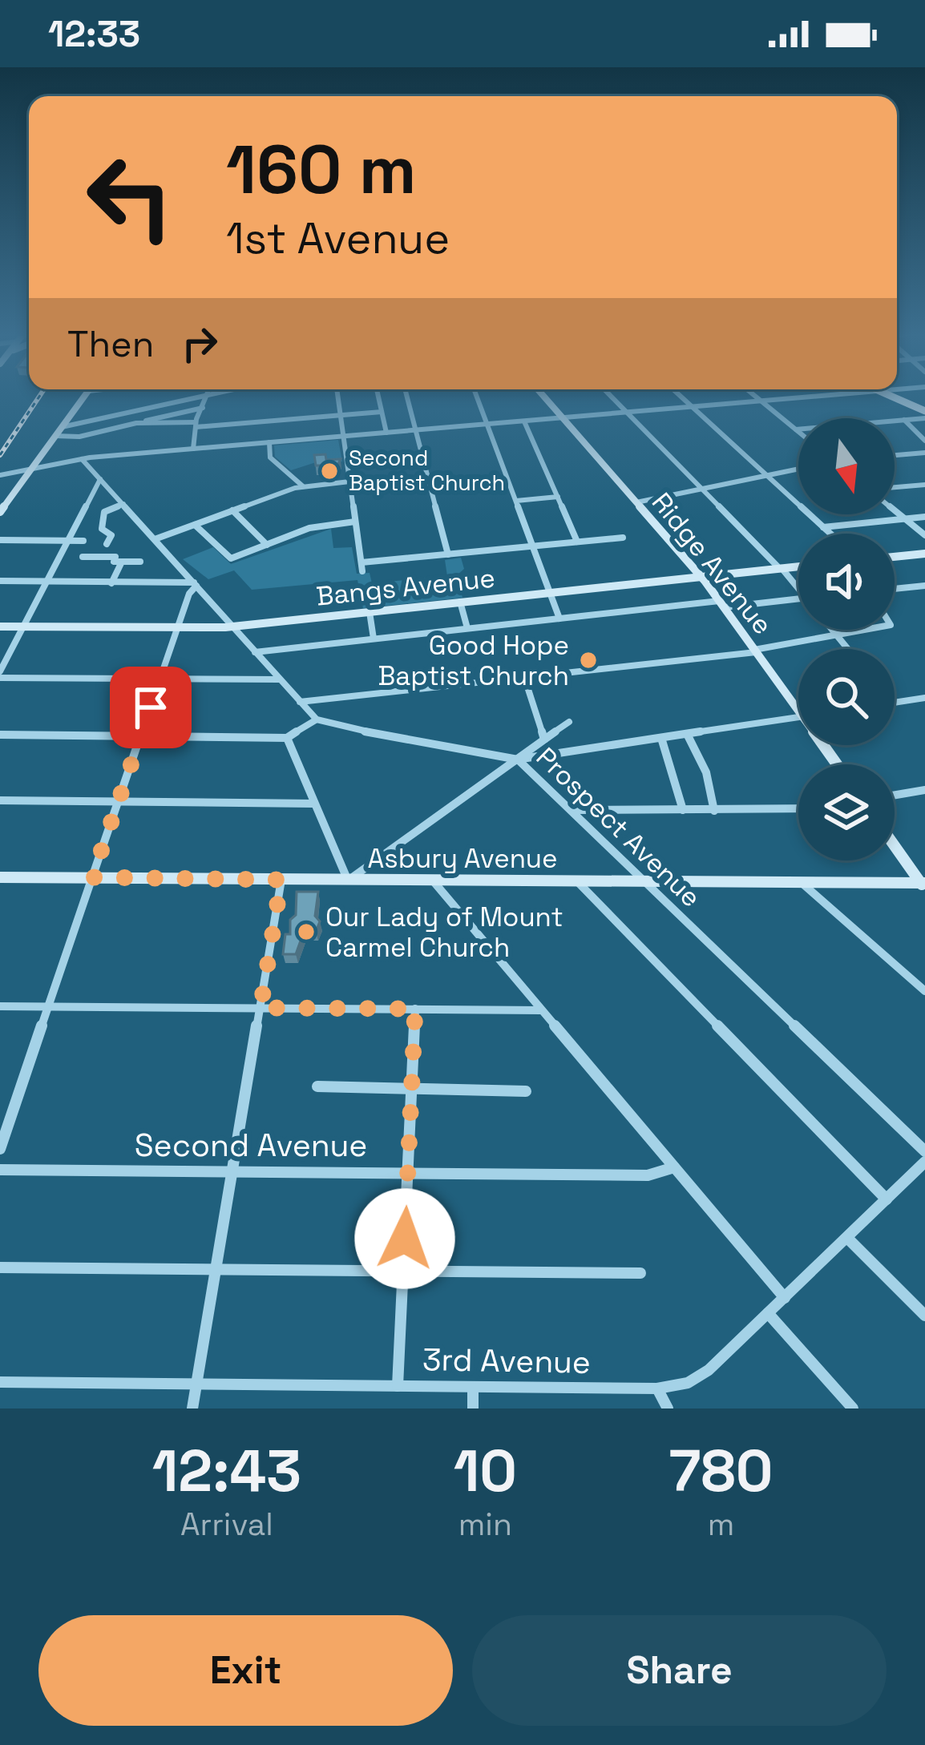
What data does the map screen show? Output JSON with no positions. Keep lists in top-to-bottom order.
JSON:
{
  "streets": {
    "street": [
      "Ridge Avenue",
      "Bangs Avenue",
      "Prospect Avenue",
      "Asbury Avenue",
      "Second Avenue",
      "3rd Avenue"
    ]
  },
  "crossings": [
    ["Ridge Avenue", "Bangs Avenue"],
    ["Prospect Avenue", "Asbury Avenue"]
  ],
  "places": ["Second Baptist Church", "Good Hope Baptist Church", "Our Lady of Mount Carmel Church"],
  "north": "bottom",
  "page": {
    "status": "12:33",
    "turn": ["160 m", "1st Avenue"],
    "then": "Then",
    "eta": [
      "12:43",
      "Arrival",
      "10",
      "min",
      "780",
      "m"
    ],
    "buttons": ["Exit", "Share"]
  }
}
